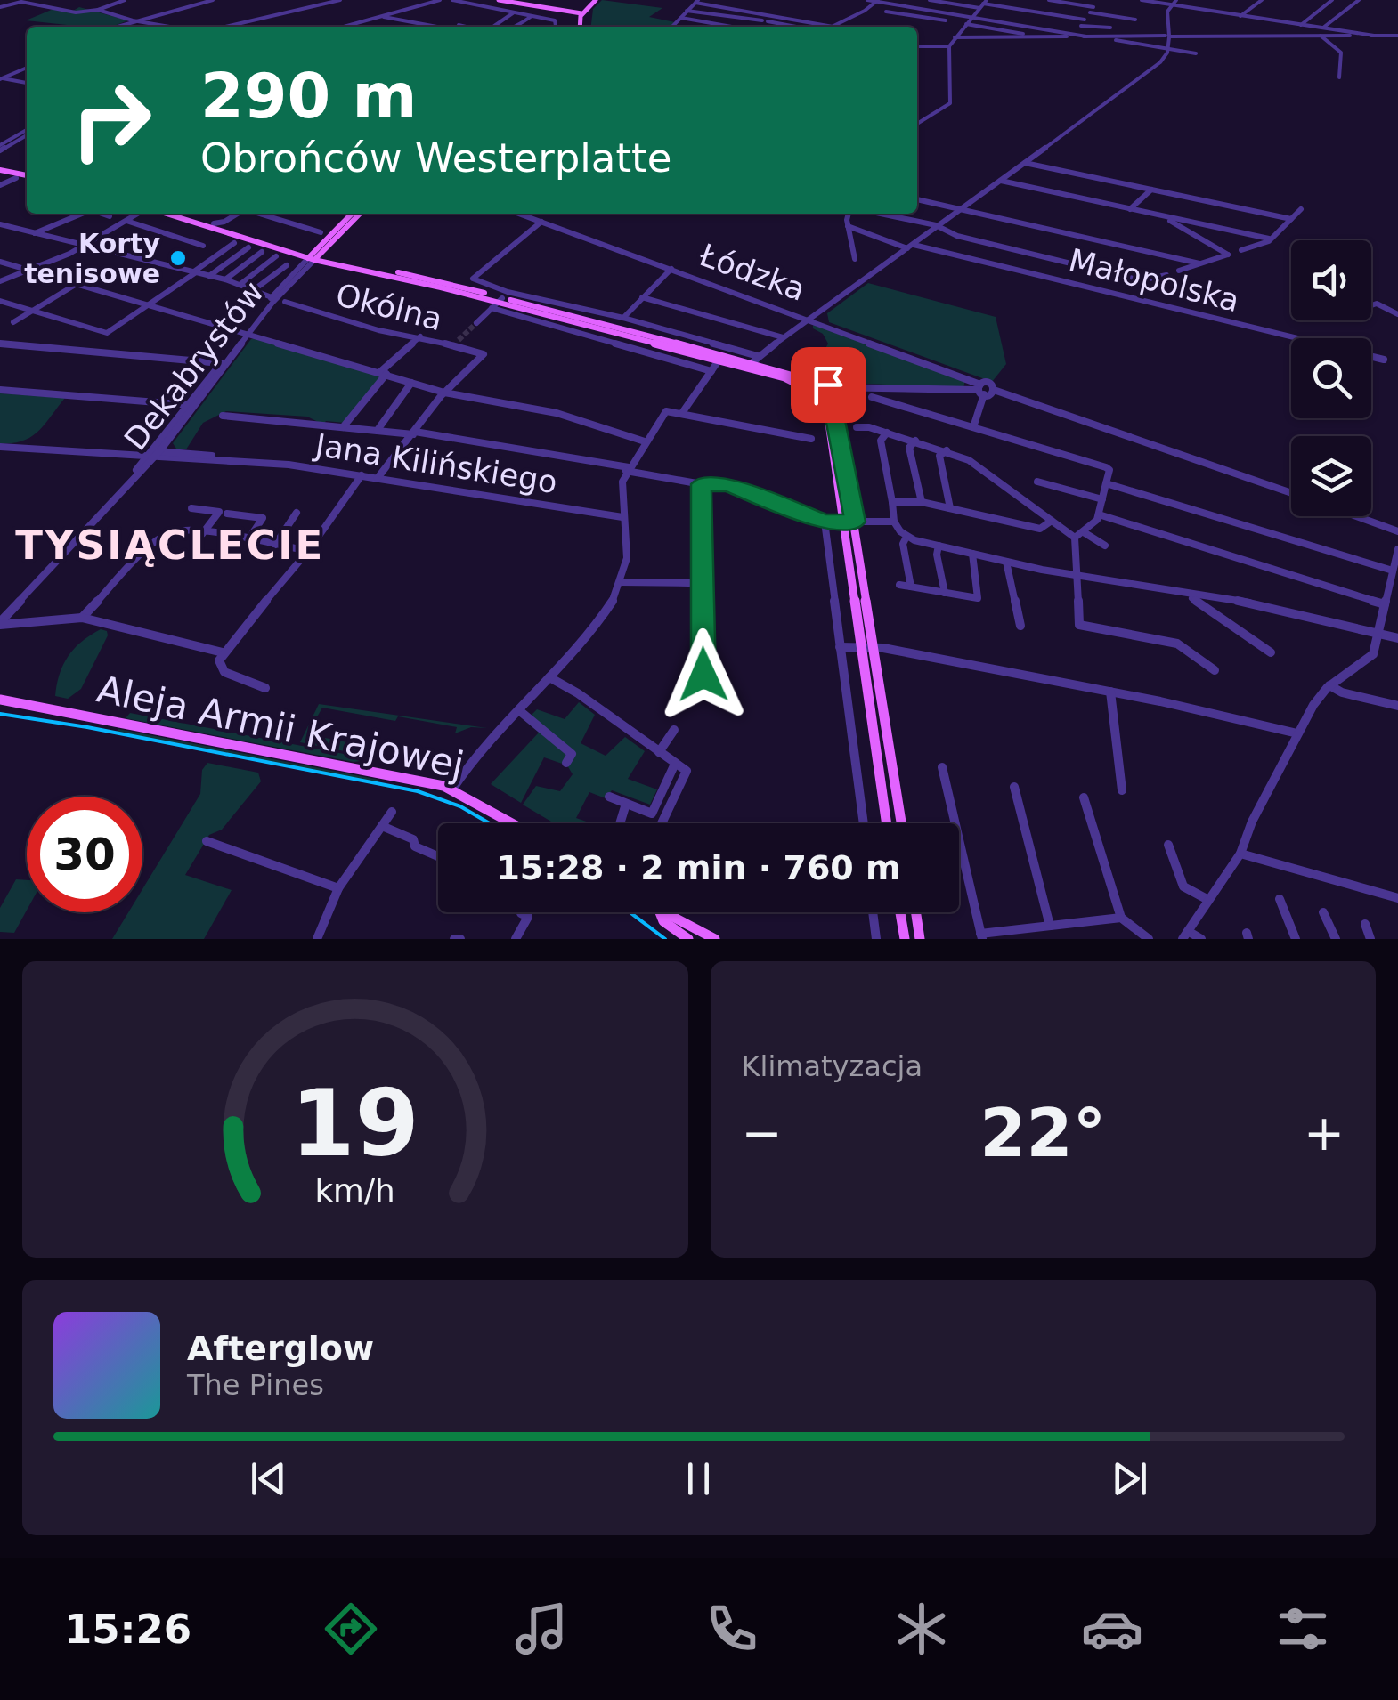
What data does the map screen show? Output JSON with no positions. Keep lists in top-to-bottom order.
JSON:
{
  "streets": {
    "main road": ["Aleja Armii Krajowej"],
    "street": [
      "Łódzka",
      "Małopolska",
      "Okólna",
      "Dekabrystów",
      "Jana Kilińskiego"
    ]
  },
  "crossings": [
    ["Okólna", "Dekabrystów"],
    ["Dekabrystów", "Jana Kilińskiego"]
  ],
  "districts": ["TYSIĄCLECIE"],
  "places": ["Korty tenisowe"],
  "page": {
    "turn": ["290 m", "Obrońców Westerplatte"],
    "limit": "30",
    "trip": "15:28 · 2 min · 760 m",
    "tile": "Klimatyzacja",
    "heat": ["−", "22°", "+"],
    "song": ["Afterglow", "The Pines"],
    "tabs": "15:26",
    "gauge": ["19", "km/h"]
  }
}
